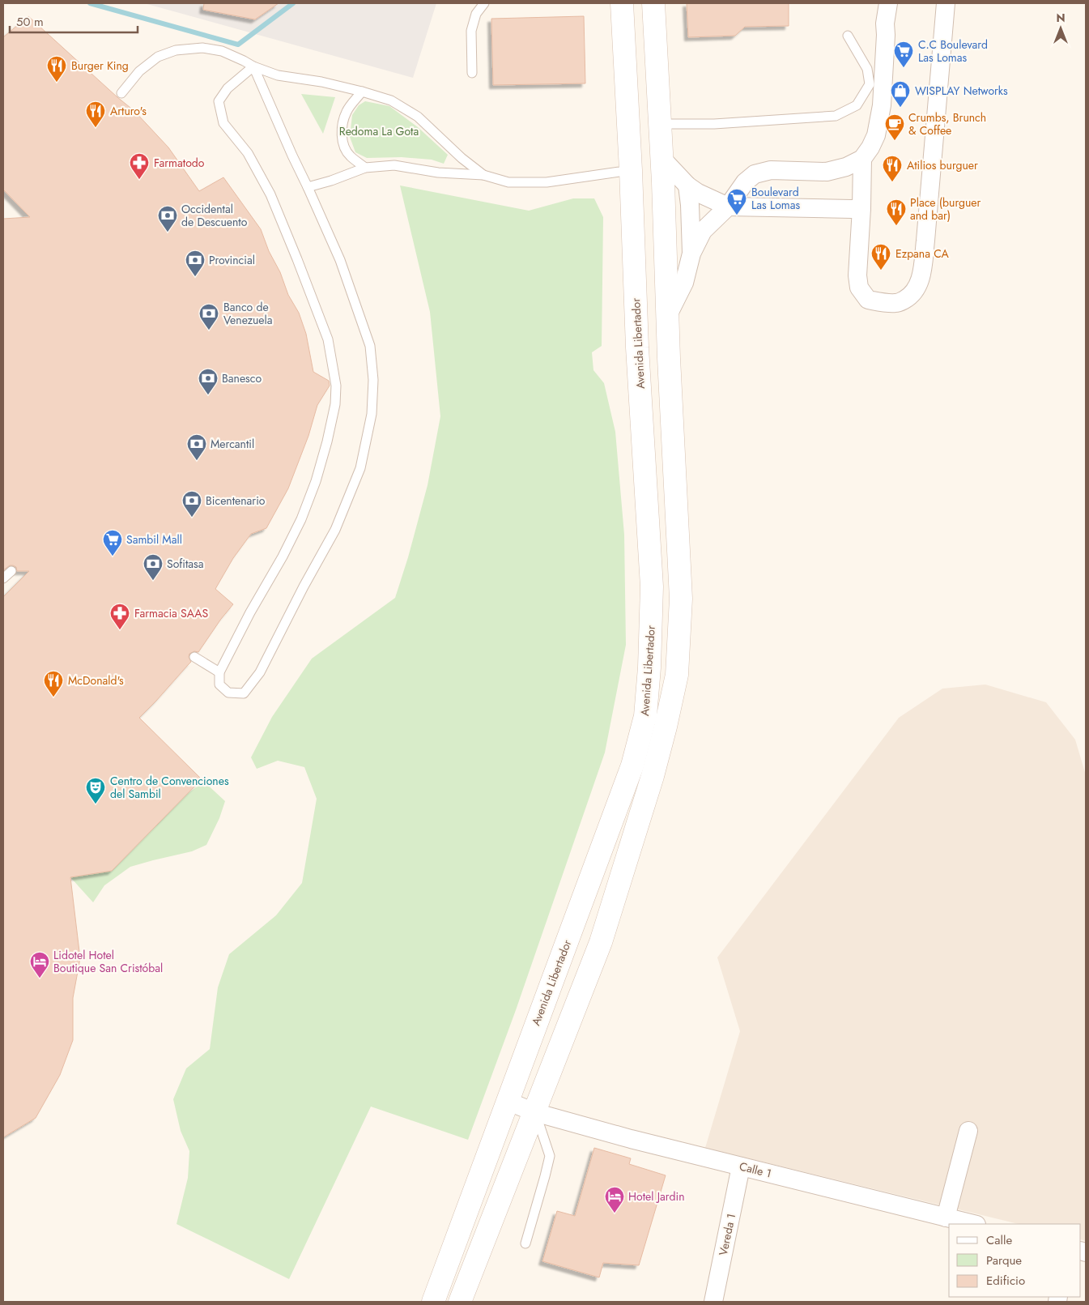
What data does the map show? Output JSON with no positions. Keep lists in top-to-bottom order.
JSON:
{
  "streets": {
    "main road": ["Avenida Libertador"],
    "street": ["Calle 1", "Vereda 1"]
  },
  "crossings": [
    ["Avenida Libertador", "Calle 1"],
    ["Calle 1", "Vereda 1"]
  ],
  "parks": ["Redoma La Gota"],
  "places": {
    "supermarket": ["C.C Boulevard Las Lomas", "Boulevard Las Lomas", "Sambil Mall"],
    "restaurant": [
      "Burger King",
      "Arturo's",
      "Atilios burguer",
      "Place (burguer and bar)",
      "Ezpana CA",
      "McDonald's"
    ],
    "shop": ["WISPLAY Networks"],
    "cafe": ["Crumbs, Brunch & Coffee"],
    "pharmacy": ["Farmatodo", "Farmacia SAAS"],
    "bank": [
      "Occidental de Descuento",
      "Provincial",
      "Banco de Venezuela",
      "Banesco",
      "Mercantil",
      "Bicentenario",
      "Sofitasa"
    ],
    "theatre": ["Centro de Convenciones del Sambil"],
    "hotel": ["Lidotel Hotel Boutique San Cristóbal", "Hotel Jardin"]
  },
  "legend": ["Calle", "Parque", "Edificio"],
  "scale_bar": "50 m",
  "north": "top"
}
